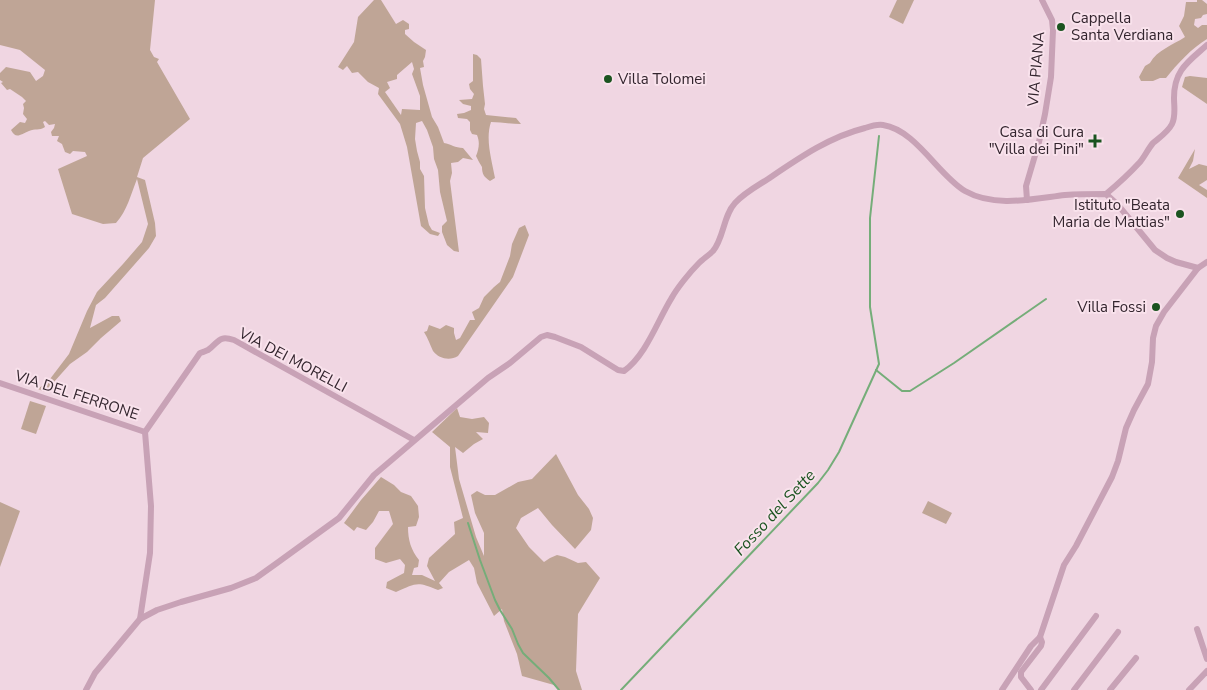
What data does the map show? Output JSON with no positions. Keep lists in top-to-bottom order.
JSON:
{
  "streets": {
    "street": ["VIA PIANA", "VIA DEI MORELLI", "VIA DEL FERRONE"]
  },
  "crossings": [
    ["VIA DEI MORELLI", "VIA DEL FERRONE"]
  ],
  "water": ["Fosso del Sette"],
  "places": {
    "other": [
      "Cappella Santa Verdiana",
      "Villa Tolomei",
      "Istituto \"Beata Maria de Mattias\"",
      "Villa Fossi"
    ],
    "health": ["Casa di Cura \"Villa dei Pini\""]
  }
}
